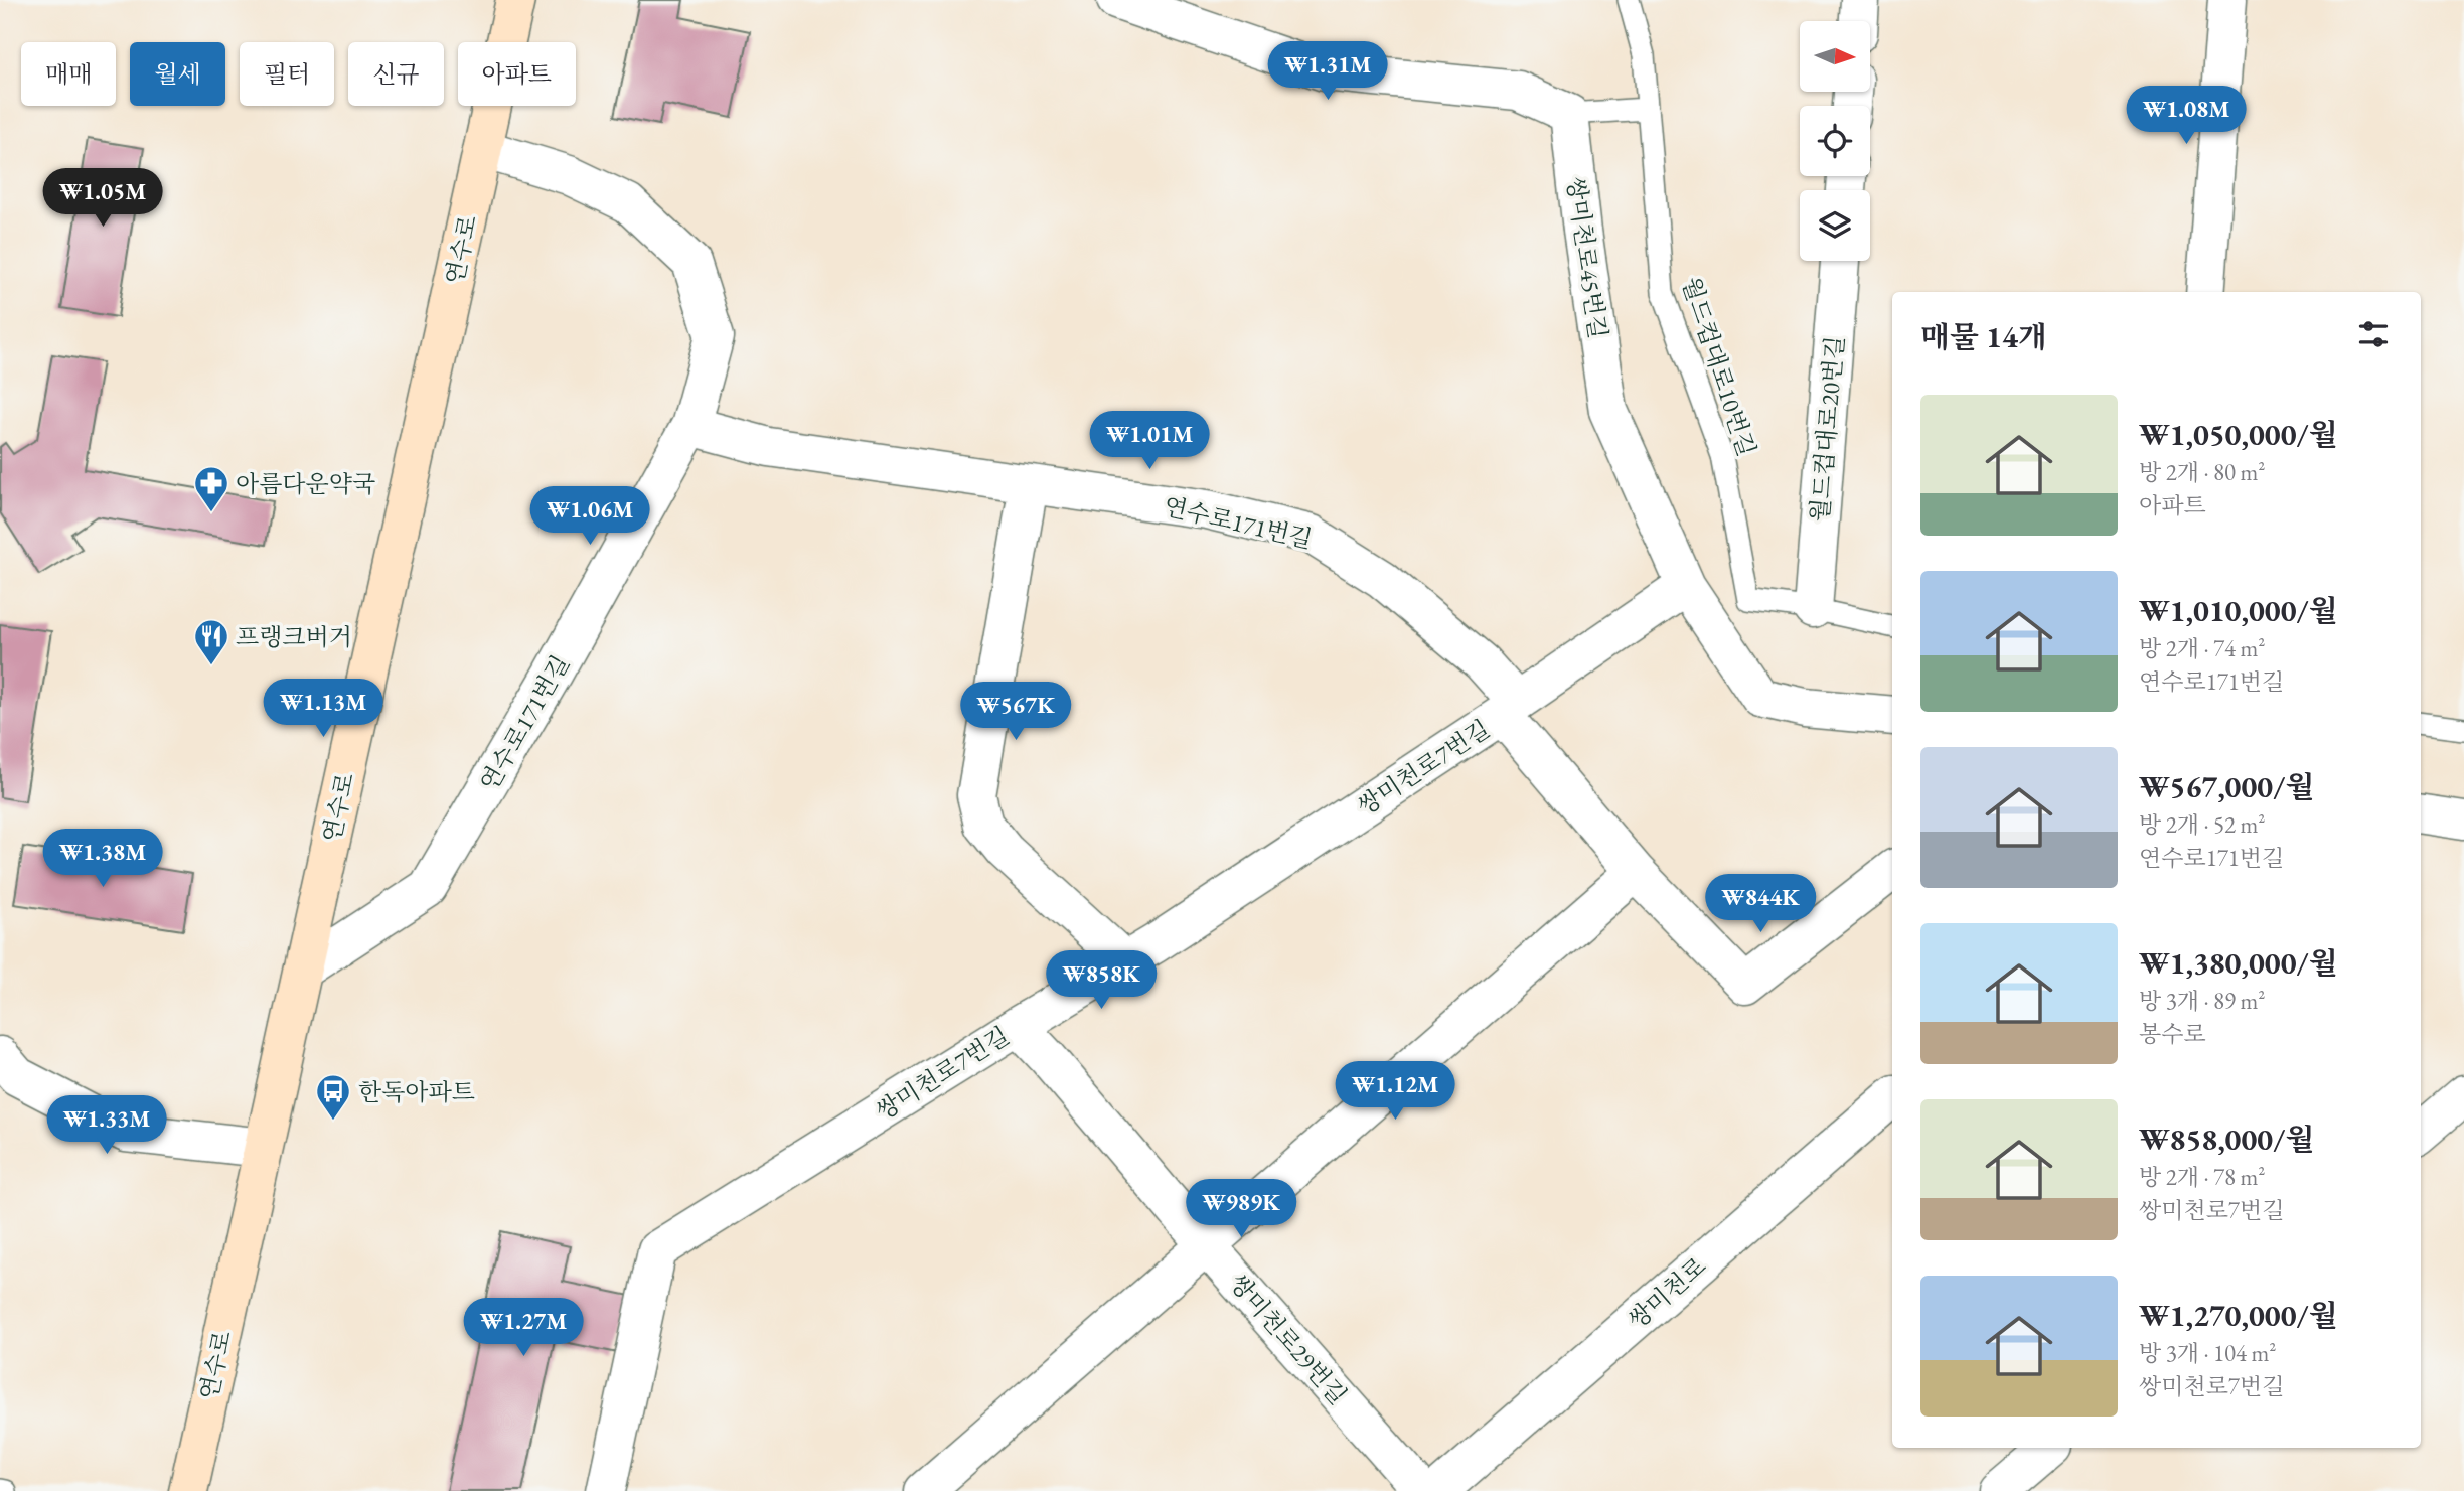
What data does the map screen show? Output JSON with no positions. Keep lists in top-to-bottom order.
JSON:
{
  "streets": {
    "main road": ["연수로"],
    "street": [
      "쌍미천로45번길",
      "월드컵대로20번길",
      "연수로171번길",
      "쌍미천로7번길",
      "쌍미천로",
      "쌍미천로29번길"
    ],
    "lane": ["월드컵대로10번길"]
  },
  "crossings": [
    ["연수로", "연수로171번길"],
    ["쌍미천로45번길", "쌍미천로7번길"],
    ["월드컵대로10번길", "월드컵대로20번길"],
    ["연수로171번길", "쌍미천로7번길"],
    ["쌍미천로7번길", "쌍미천로29번길"]
  ],
  "places": {
    "pharmacy": ["아름다운약국"],
    "restaurant": ["프랭크버거"],
    "bus stop": ["한독아파트"]
  },
  "north": "right",
  "page": {
    "price": [
      "₩1.31M",
      "₩1.08M",
      "₩1.05M",
      "₩1.01M",
      "₩1.06M",
      "₩1.13M",
      "₩567K",
      "₩1.38M",
      "₩844K",
      "₩858K",
      "₩1.12M",
      "₩1.33M",
      "₩989K",
      "₩1.27M"
    ],
    "chip": [
      "매매",
      "월세",
      "필터",
      "신규",
      "아파트"
    ],
    "heading": "매물 14개",
    "list": [
      {
        "name": "₩1,050,000/월",
        "note": "방 2개 · 80 m² · 아파트"
      },
      {
        "name": "₩1,010,000/월",
        "note": "방 2개 · 74 m² · 연수로171번길"
      },
      {
        "name": "₩567,000/월",
        "note": "방 2개 · 52 m² · 연수로171번길"
      },
      {
        "name": "₩1,380,000/월",
        "note": "방 3개 · 89 m² · 봉수로"
      },
      {
        "name": "₩858,000/월",
        "note": "방 2개 · 78 m² · 쌍미천로7번길"
      },
      {
        "name": "₩1,270,000/월",
        "note": "방 3개 · 104 m² · 쌍미천로7번길"
      }
    ]
  }
}
